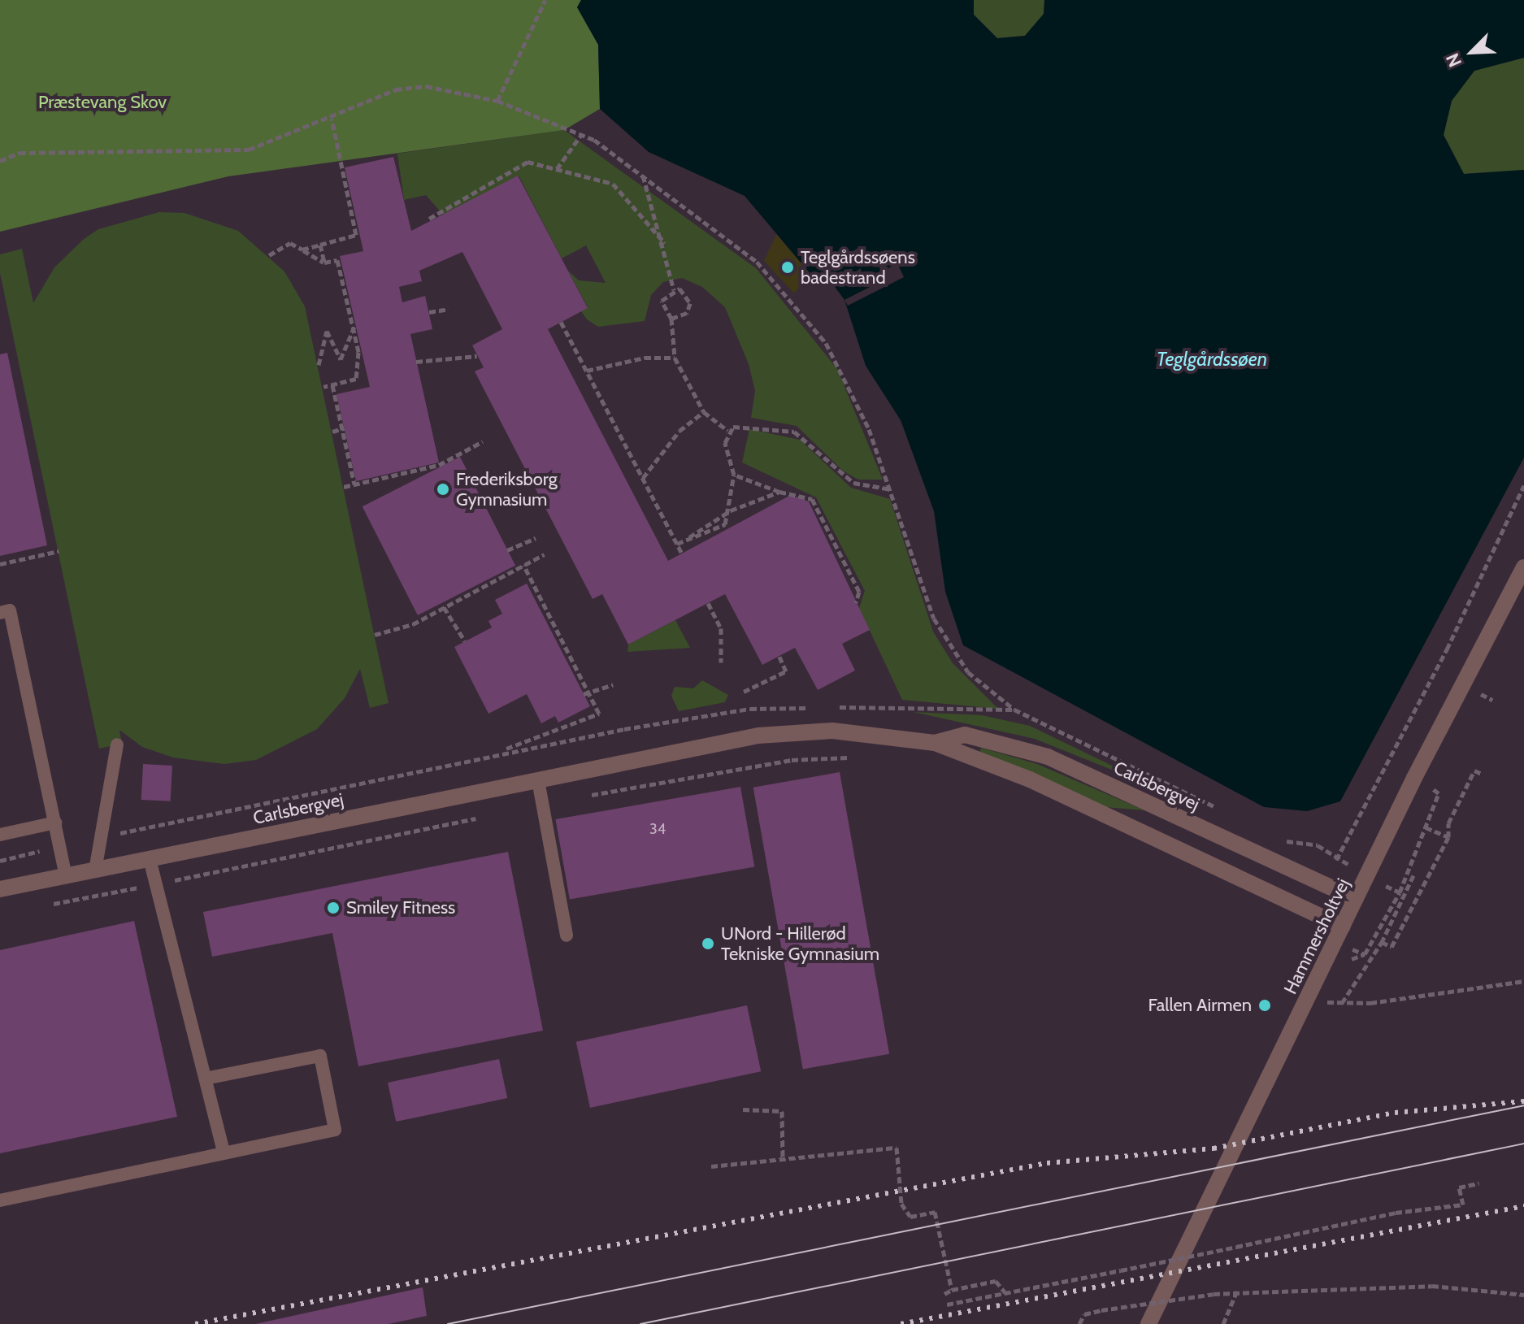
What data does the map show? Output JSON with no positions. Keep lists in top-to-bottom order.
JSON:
{
  "streets": {
    "street": ["Carlsbergvej", "Hammersholtvej"]
  },
  "crossings": [
    ["Carlsbergvej", "Hammersholtvej"]
  ],
  "water": ["Teglgårdssøen"],
  "parks": ["Præstevang Skov"],
  "places": [
    "Teglgårdssøens badestrand",
    "Frederiksborg Gymnasium",
    "Smiley Fitness",
    "UNord - Hillerød Tekniske Gymnasium",
    "Fallen Airmen"
  ],
  "house_numbers": ["34"],
  "north": "bottom left"
}
